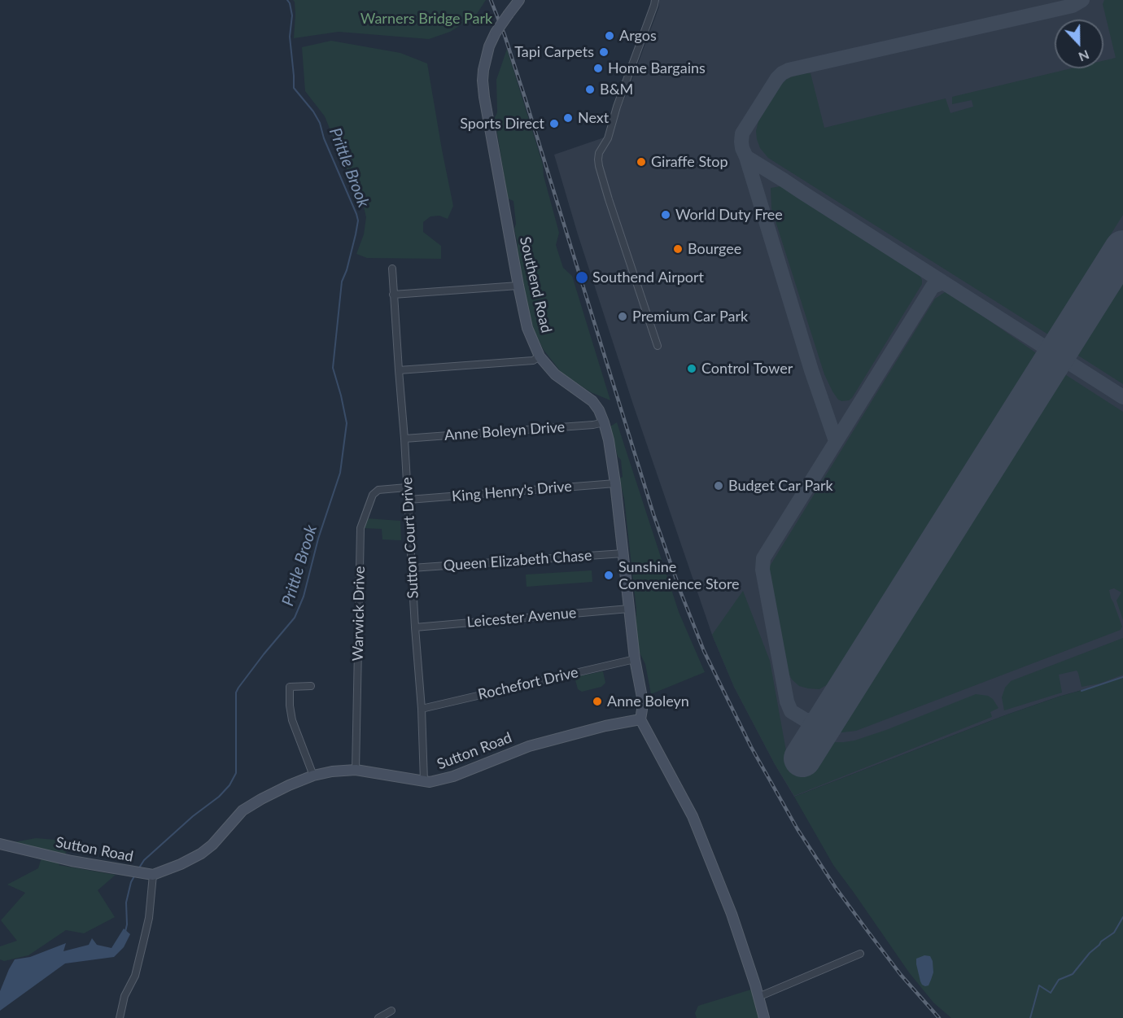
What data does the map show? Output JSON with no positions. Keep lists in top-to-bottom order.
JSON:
{
  "streets": {
    "street": [
      "Southend Road",
      "Anne Boleyn Drive",
      "King Henry's Drive",
      "Sutton Court Drive",
      "Queen Elizabeth Chase",
      "Warwick Drive",
      "Leicester Avenue",
      "Rochefort Drive",
      "Sutton Road"
    ]
  },
  "crossings": [
    ["Southend Road", "Anne Boleyn Drive"],
    ["Southend Road", "King Henry's Drive"],
    ["Southend Road", "Queen Elizabeth Chase"],
    ["Southend Road", "Leicester Avenue"],
    ["Southend Road", "Rochefort Drive"],
    ["Southend Road", "Sutton Road"],
    ["Anne Boleyn Drive", "Sutton Court Drive"],
    ["King Henry's Drive", "Sutton Court Drive"],
    ["Sutton Court Drive", "Queen Elizabeth Chase"],
    ["Sutton Court Drive", "Warwick Drive"],
    ["Sutton Court Drive", "Leicester Avenue"],
    ["Sutton Court Drive", "Rochefort Drive"],
    ["Sutton Court Drive", "Sutton Road"],
    ["Warwick Drive", "Sutton Road"]
  ],
  "water": ["Prittle Brook"],
  "parks": ["Warners Bridge Park"],
  "places": [
    "Argos",
    "Tapi Carpets",
    "Home Bargains",
    "B&M",
    "Next",
    "Sports Direct",
    "Giraffe Stop",
    "World Duty Free",
    "Bourgee",
    "Southend Airport",
    "Premium Car Park",
    "Control Tower",
    "Budget Car Park",
    "Sunshine Convenience Store",
    "Anne Boleyn"
  ],
  "north": "bottom"
}
